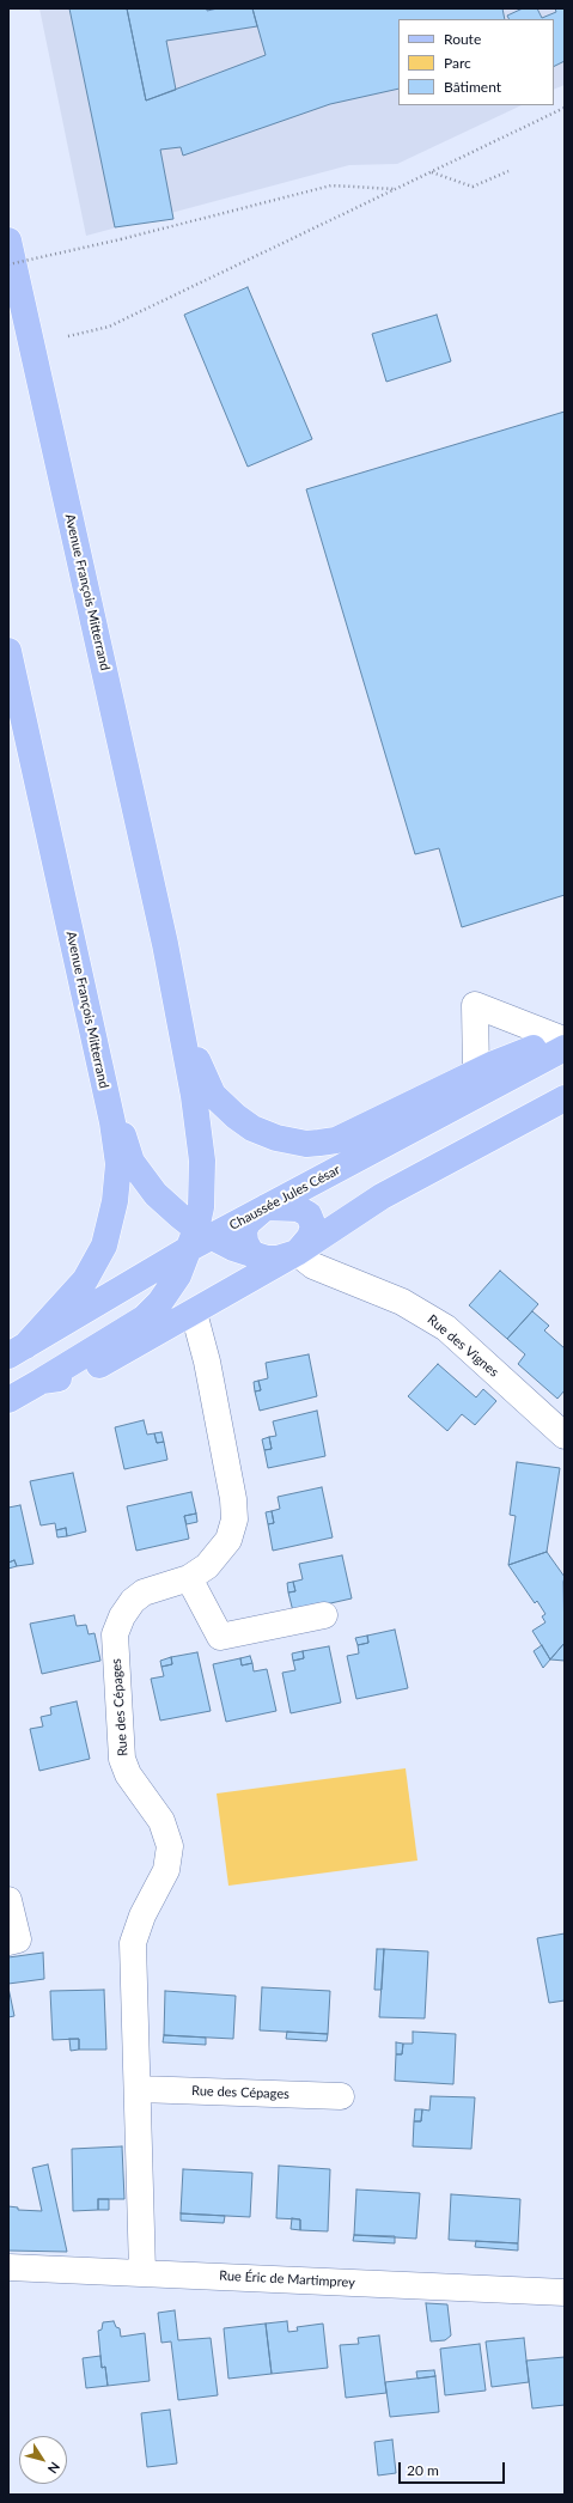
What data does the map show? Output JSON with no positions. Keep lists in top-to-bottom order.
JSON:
{
  "streets": {
    "main road": ["Avenue François Mitterrand", "Chaussée Jules César"],
    "street": ["Rue des Vignes", "Rue des Cépages", "Rue Éric de Martimprey"]
  },
  "crossings": [
    ["Avenue François Mitterrand", "Chaussée Jules César"],
    ["Chaussée Jules César", "Rue des Vignes"],
    ["Rue des Cépages", "Rue Éric de Martimprey"]
  ],
  "legend": ["Route", "Parc", "Bâtiment"],
  "scale_bar": "20 m",
  "north": "bottom right"
}
